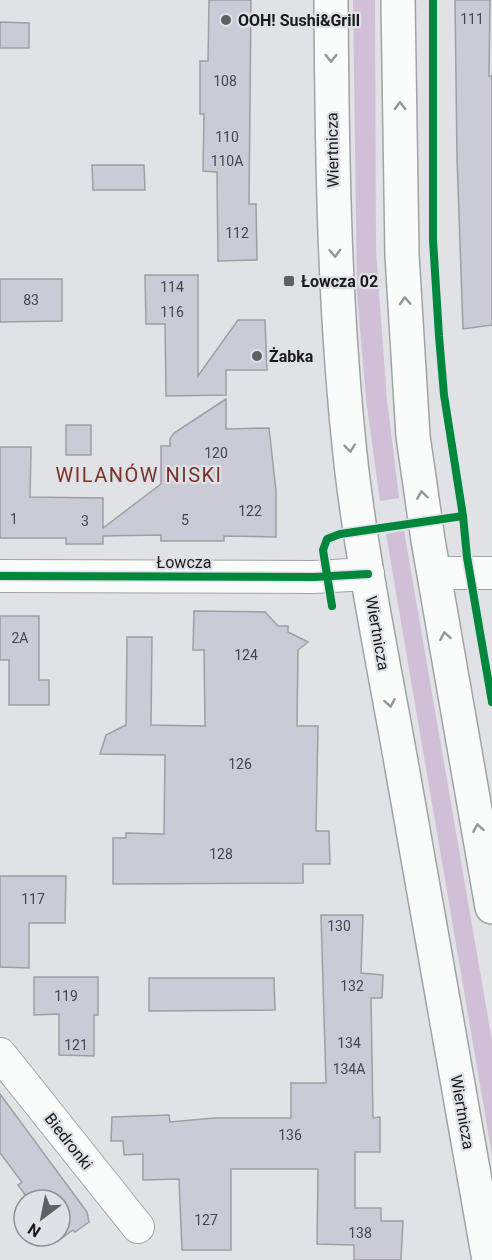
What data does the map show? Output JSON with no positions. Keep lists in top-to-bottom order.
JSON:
{
  "streets": {
    "main road": ["Wiertnicza"],
    "street": ["Łowcza", "Biedronki"]
  },
  "crossings": [
    ["Wiertnicza", "Łowcza"]
  ],
  "districts": ["WILANÓW NISKI"],
  "places": {
    "other": ["OOH! Sushi&Grill", "Żabka"],
    "transit": ["Łowcza 02"]
  },
  "house_numbers": [
    "111",
    "108",
    "110",
    "110A",
    "112",
    "114",
    "83",
    "116",
    "120",
    "122",
    "1",
    "5",
    "3",
    "2A",
    "124",
    "126",
    "128",
    "117",
    "130",
    "132",
    "119",
    "134",
    "121",
    "134A",
    "136",
    "127",
    "138"
  ],
  "north": "bottom left"
}
